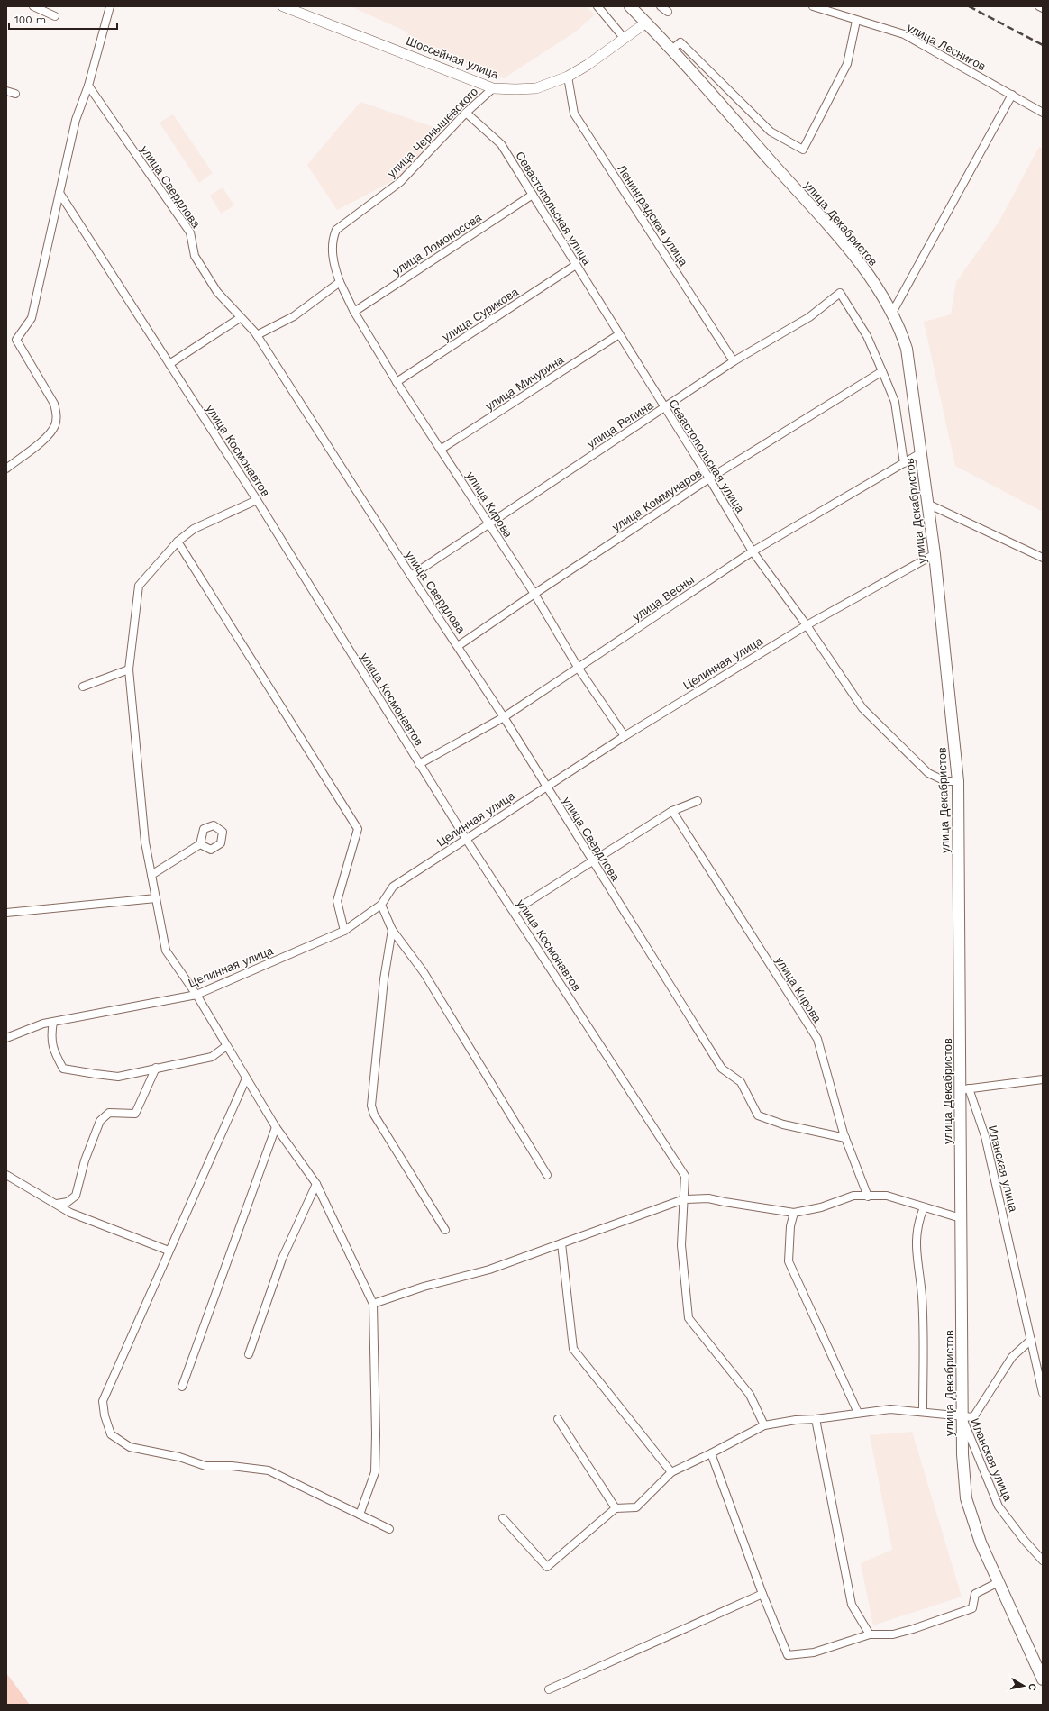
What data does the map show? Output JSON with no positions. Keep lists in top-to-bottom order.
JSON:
{
  "streets": {
    "main road": ["улица Декабристов"],
    "street": [
      "улица Лесников",
      "Шоссейная улица",
      "улица Чернышевского",
      "улица Свердлова",
      "Севастопольская улица",
      "Ленинградская улица",
      "улица Ломоносова",
      "улица Сурикова",
      "улица Мичурина",
      "улица Репина",
      "улица Космонавтов",
      "улица Коммунаров",
      "улица Кирова",
      "улица Весны",
      "Целинная улица",
      "Иланская улица"
    ]
  },
  "crossings": [
    ["Шоссейная улица", "улица Чернышевского"],
    ["Шоссейная улица", "Ленинградская улица"],
    ["Шоссейная улица", "улица Декабристов"],
    ["улица Чернышевского", "Севастопольская улица"],
    ["улица Чернышевского", "улица Кирова"],
    ["улица Свердлова", "улица Репина"],
    ["улица Свердлова", "улица Коммунаров"],
    ["улица Свердлова", "улица Кирова"],
    ["улица Свердлова", "улица Весны"],
    ["улица Свердлова", "Целинная улица"],
    ["Севастопольская улица", "улица Декабристов"],
    ["Севастопольская улица", "улица Ломоносова"],
    ["Севастопольская улица", "улица Сурикова"],
    ["Севастопольская улица", "улица Мичурина"],
    ["Севастопольская улица", "улица Репина"],
    ["Севастопольская улица", "улица Коммунаров"],
    ["Севастопольская улица", "улица Весны"],
    ["Севастопольская улица", "Целинная улица"],
    ["Ленинградская улица", "улица Репина"],
    ["улица Декабристов", "улица Весны"],
    ["улица Декабристов", "Целинная улица"],
    ["улица Декабристов", "Иланская улица"],
    ["улица Ломоносова", "улица Кирова"],
    ["улица Сурикова", "улица Кирова"],
    ["улица Мичурина", "улица Кирова"],
    ["улица Репина", "улица Коммунаров"],
    ["улица Репина", "улица Кирова"],
    ["улица Космонавтов", "улица Весны"],
    ["улица Космонавтов", "Целинная улица"],
    ["улица Коммунаров", "улица Кирова"],
    ["улица Кирова", "улица Весны"],
    ["улица Кирова", "Целинная улица"]
  ],
  "scale_bar": "100 m",
  "north": "right"
}
